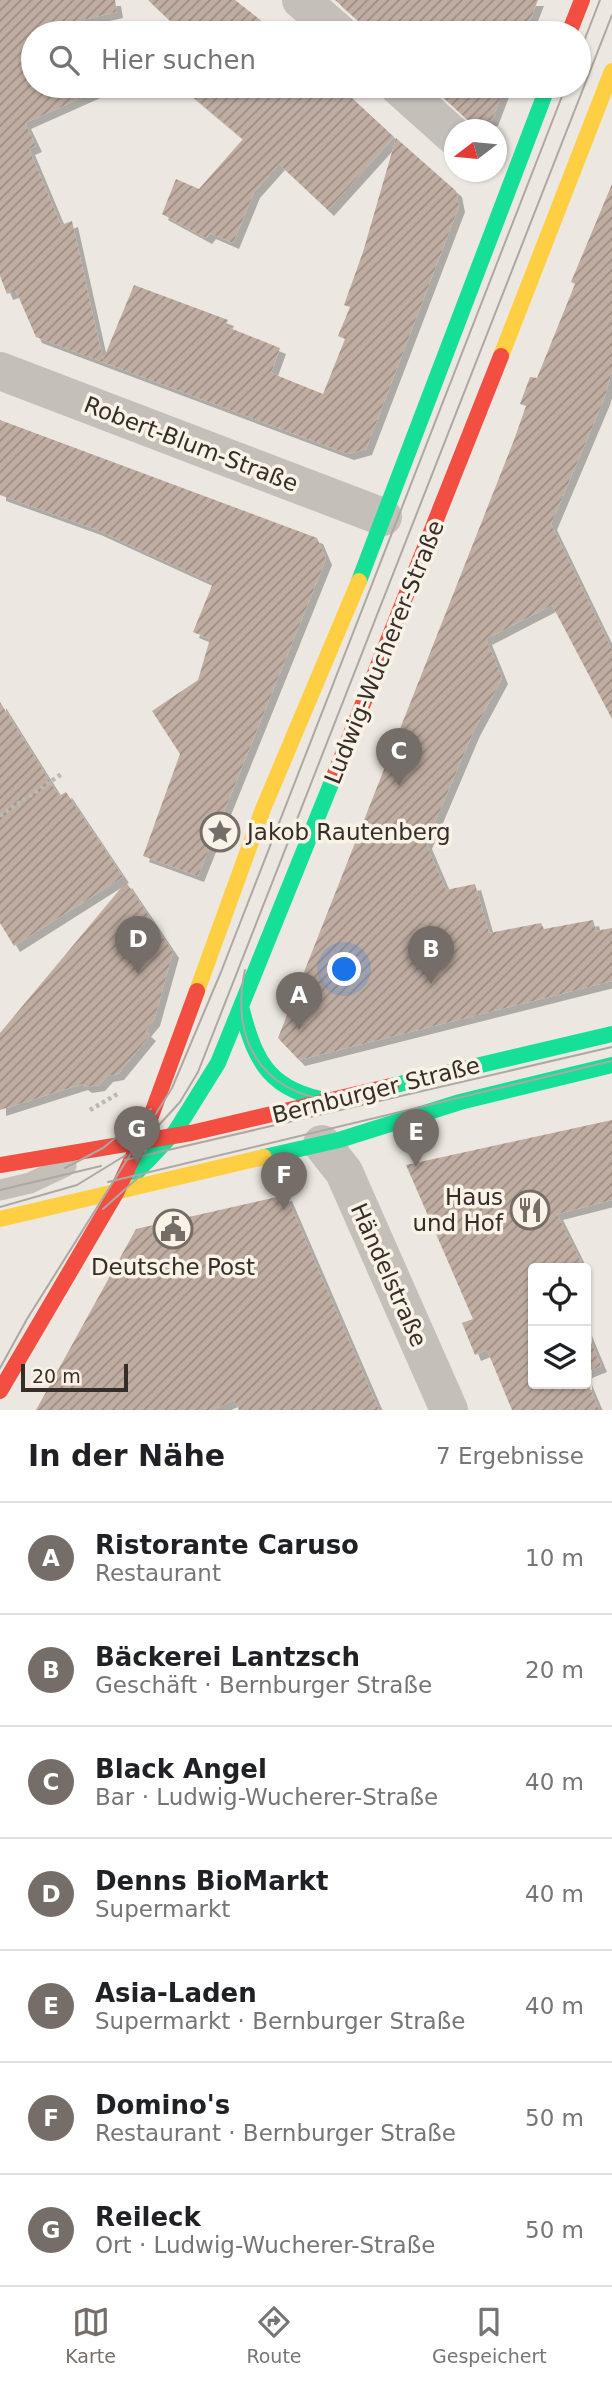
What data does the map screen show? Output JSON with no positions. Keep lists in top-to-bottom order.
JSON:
{
  "streets": {
    "street": [
      "Robert-Blum-Straße",
      "Ludwig-Wucherer-Straße",
      "Bernburger Straße",
      "Händelstraße"
    ]
  },
  "crossings": [
    ["Ludwig-Wucherer-Straße", "Bernburger Straße"],
    ["Bernburger Straße", "Händelstraße"]
  ],
  "places": {
    "place": ["Jakob Rautenberg"],
    "restaurant": ["Haus und Hof"],
    "public building": ["Deutsche Post"]
  },
  "scale_bar": "20 m",
  "north": "left",
  "page": {
    "search": "Hier suchen",
    "pins": [
      "C",
      "D",
      "B",
      "A",
      "G",
      "E",
      "F"
    ],
    "scale": "20 m",
    "heading": ["In der Nähe", "7 Ergebnisse"],
    "list": [
      {
        "mark": "A",
        "name": "Ristorante Caruso",
        "note": "Restaurant",
        "value": "10 m"
      },
      {
        "mark": "B",
        "name": "Bäckerei Lantzsch",
        "note": "Geschäft · Bernburger Straße",
        "value": "20 m"
      },
      {
        "mark": "C",
        "name": "Black Angel",
        "note": "Bar · Ludwig-Wucherer-Straße",
        "value": "40 m"
      },
      {
        "mark": "D",
        "name": "Denns BioMarkt",
        "note": "Supermarkt",
        "value": "40 m"
      },
      {
        "mark": "E",
        "name": "Asia-Laden",
        "note": "Supermarkt · Bernburger Straße",
        "value": "40 m"
      },
      {
        "mark": "F",
        "name": "Domino's",
        "note": "Restaurant · Bernburger Straße",
        "value": "50 m"
      },
      {
        "mark": "G",
        "name": "Reileck",
        "note": "Ort · Ludwig-Wucherer-Straße",
        "value": "50 m"
      }
    ],
    "nav": ["Karte", "Route", "Gespeichert"]
  }
}
